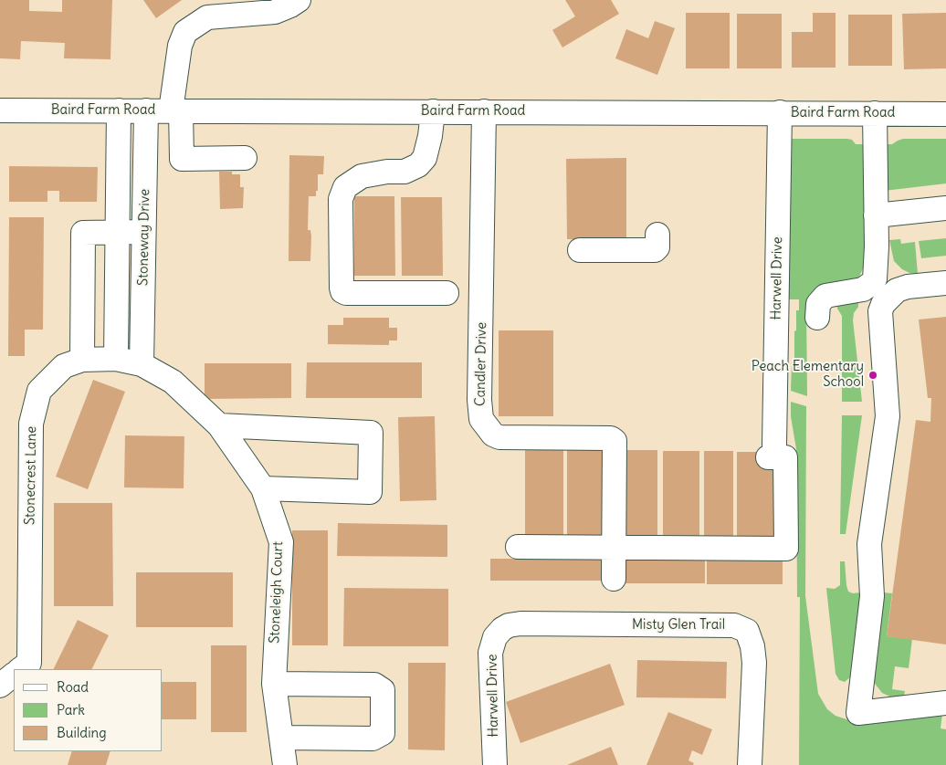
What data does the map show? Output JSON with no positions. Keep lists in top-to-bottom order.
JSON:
{
  "streets": {
    "street": [
      "Baird Farm Road",
      "Stoneway Drive",
      "Harwell Drive",
      "Candler Drive",
      "Stonecrest Lane",
      "Stoneleigh Court",
      "Misty Glen Trail"
    ]
  },
  "crossings": [
    ["Baird Farm Road", "Stoneway Drive"],
    ["Baird Farm Road", "Harwell Drive"],
    ["Baird Farm Road", "Candler Drive"],
    ["Stoneway Drive", "Stonecrest Lane"],
    ["Stoneway Drive", "Stoneleigh Court"],
    ["Harwell Drive", "Candler Drive"],
    ["Harwell Drive", "Misty Glen Trail"],
    ["Stonecrest Lane", "Stoneleigh Court"]
  ],
  "places": ["Peach Elementary School"],
  "legend": ["Road", "Park", "Building"]
}
